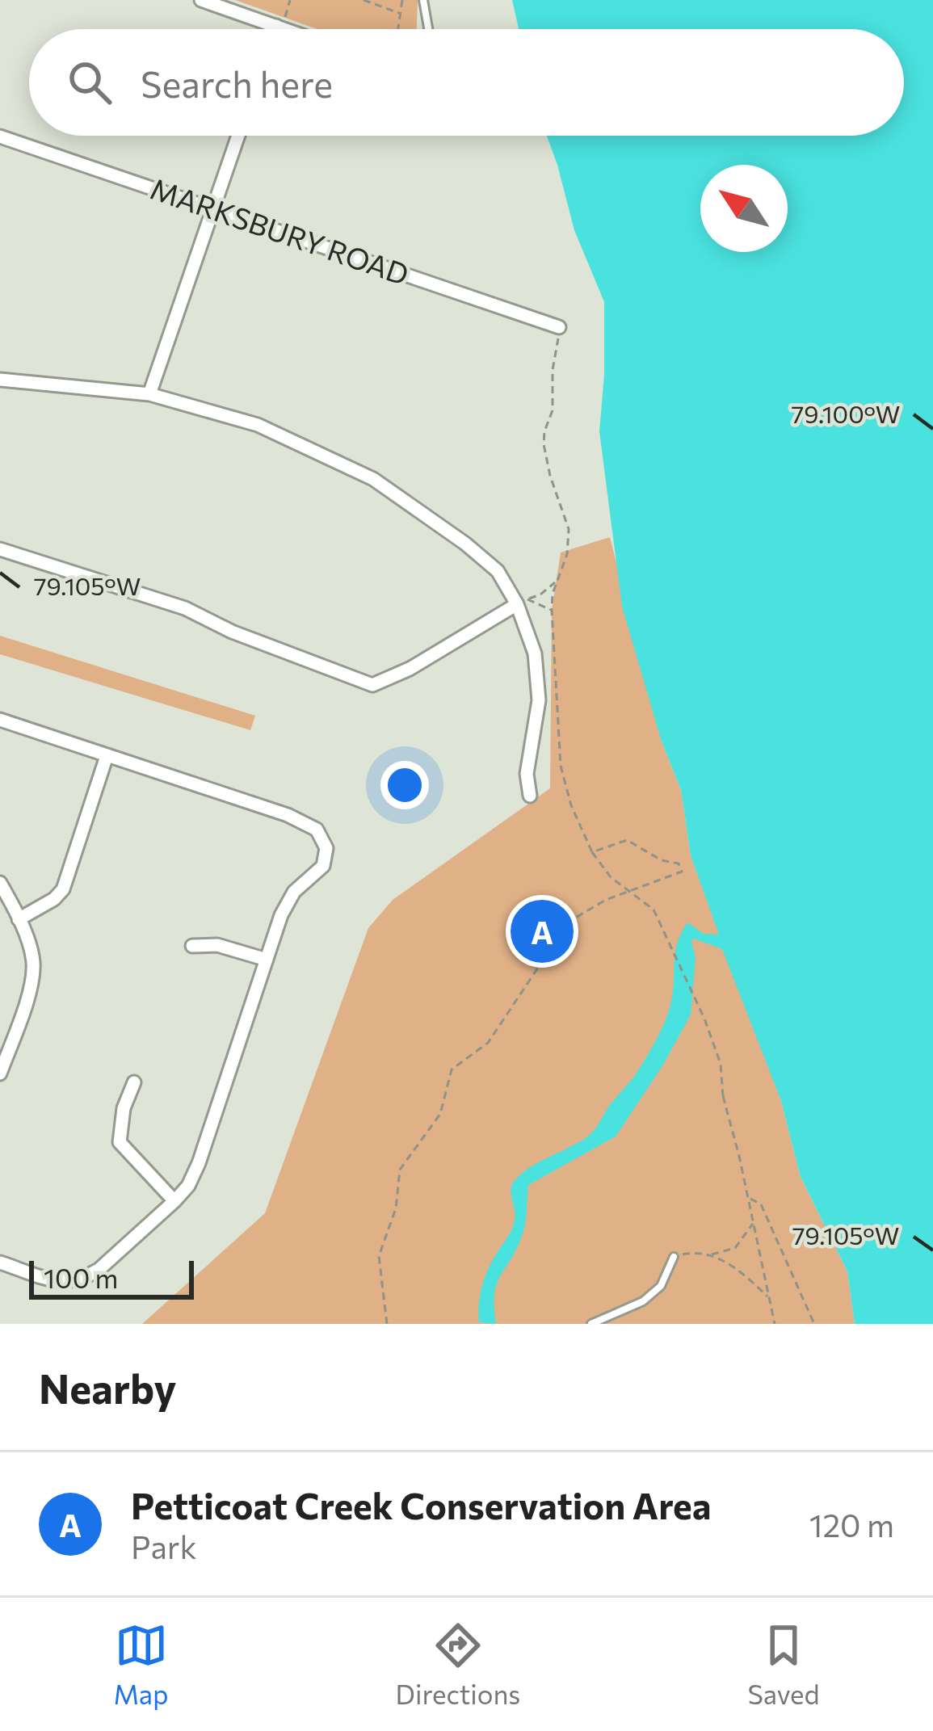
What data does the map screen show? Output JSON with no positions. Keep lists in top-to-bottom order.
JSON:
{
  "streets": {
    "street": ["MARKSBURY ROAD"]
  },
  "scale_bar": "100 m",
  "north": "top left",
  "page": {
    "search": "Search here",
    "pins": "A",
    "scale": "100 m",
    "heading": "Nearby",
    "list": [
      {
        "mark": "A",
        "name": "Petticoat Creek Conservation Area",
        "note": "Park",
        "value": "120 m"
      }
    ],
    "nav": ["Map", "Directions", "Saved"]
  },
  "coordinates": ["79.100°W", "79.105°W"]
}
